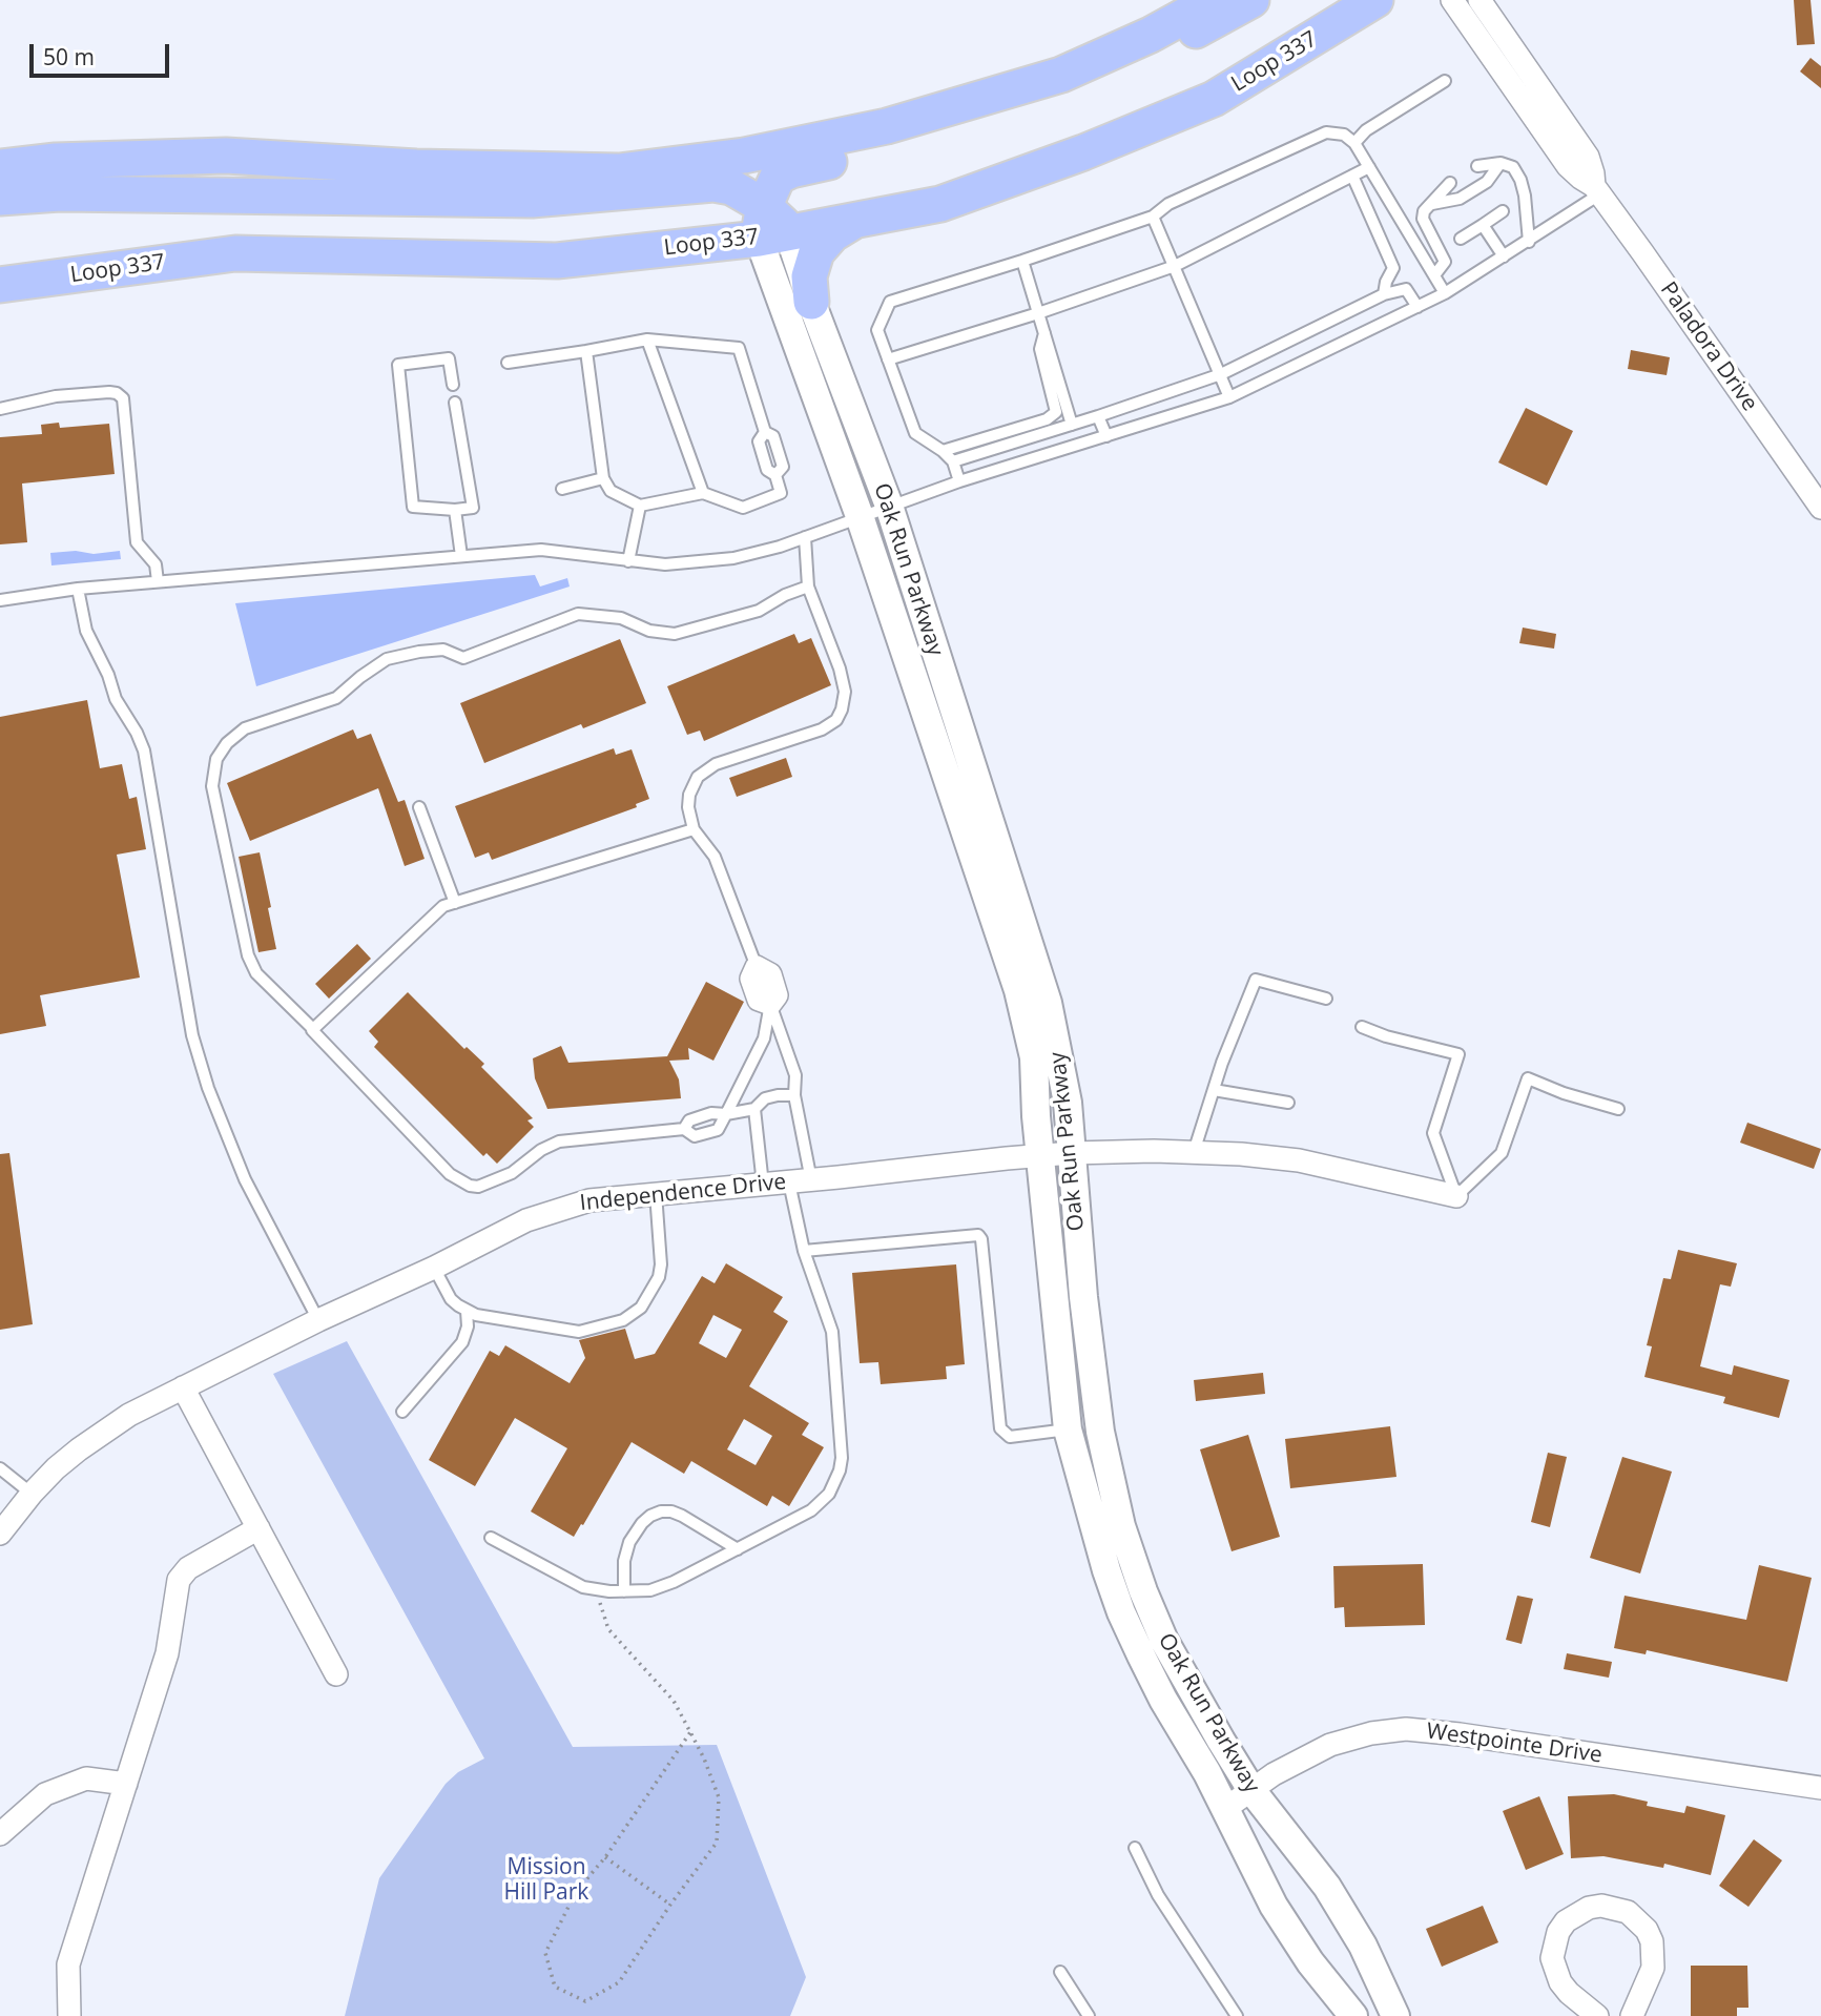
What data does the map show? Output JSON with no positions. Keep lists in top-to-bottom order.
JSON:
{
  "streets": {
    "main road": ["Loop 337"],
    "street": [
      "Paladora Drive",
      "Oak Run Parkway",
      "Independence Drive",
      "Westpointe Drive"
    ]
  },
  "crossings": [
    ["Loop 337", "Oak Run Parkway"],
    ["Oak Run Parkway", "Independence Drive"],
    ["Oak Run Parkway", "Westpointe Drive"]
  ],
  "parks": ["Mission Hill Park"],
  "scale_bar": "50 m"
}
